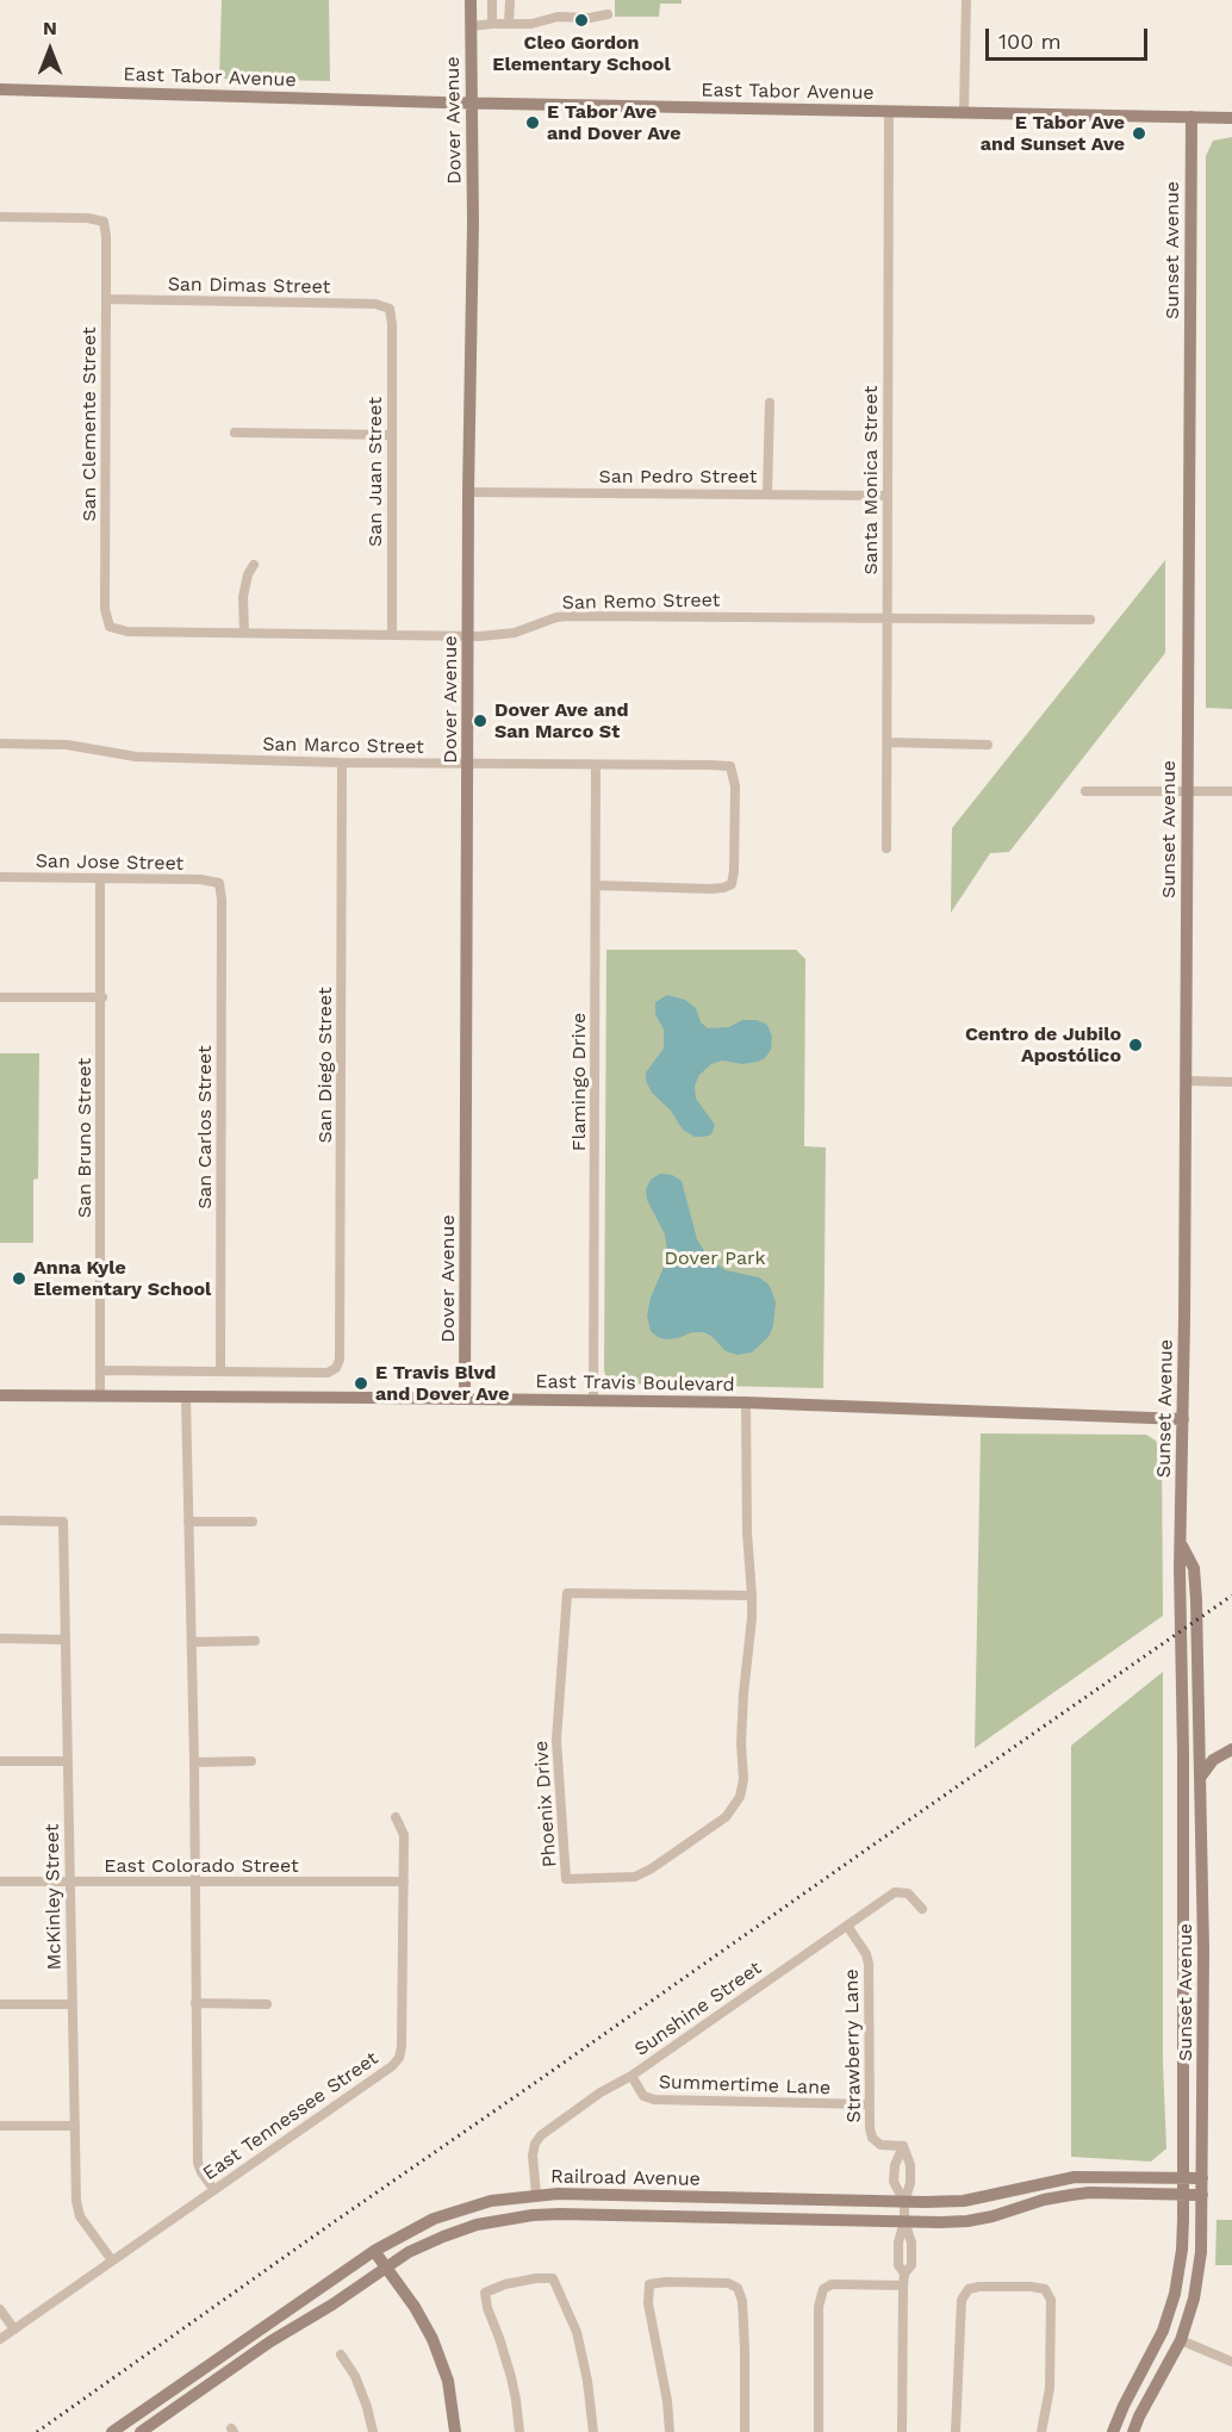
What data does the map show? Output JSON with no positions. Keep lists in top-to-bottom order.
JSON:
{
  "streets": {
    "main road": [
      "East Tabor Avenue",
      "Dover Avenue",
      "Sunset Avenue",
      "East Travis Boulevard",
      "Railroad Avenue"
    ],
    "street": [
      "San Dimas Street",
      "San Clemente Street",
      "San Juan Street",
      "San Pedro Street",
      "Santa Monica Street",
      "San Remo Street",
      "San Marco Street",
      "San Jose Street",
      "San Diego Street",
      "Flamingo Drive",
      "San Carlos Street",
      "San Bruno Street",
      "Phoenix Drive",
      "East Colorado Street",
      "McKinley Street",
      "Sunshine Street",
      "Strawberry Lane",
      "Summertime Lane",
      "East Tennessee Street"
    ]
  },
  "crossings": [
    ["East Tabor Avenue", "Dover Avenue"],
    ["East Tabor Avenue", "Sunset Avenue"],
    ["East Tabor Avenue", "Santa Monica Street"],
    ["Dover Avenue", "San Pedro Street"],
    ["Dover Avenue", "San Remo Street"],
    ["Dover Avenue", "San Marco Street"],
    ["Dover Avenue", "East Travis Boulevard"],
    ["Sunset Avenue", "East Travis Boulevard"],
    ["Sunset Avenue", "Railroad Avenue"],
    ["San Dimas Street", "San Clemente Street"],
    ["San Dimas Street", "San Juan Street"],
    ["San Clemente Street", "San Remo Street"],
    ["San Juan Street", "San Remo Street"],
    ["San Pedro Street", "Santa Monica Street"],
    ["Santa Monica Street", "San Remo Street"],
    ["San Marco Street", "San Diego Street"],
    ["San Marco Street", "Flamingo Drive"],
    ["San Jose Street", "San Carlos Street"],
    ["San Jose Street", "San Bruno Street"],
    ["San Diego Street", "San Carlos Street"],
    ["Flamingo Drive", "East Travis Boulevard"],
    ["San Bruno Street", "East Travis Boulevard"],
    ["East Travis Boulevard", "Phoenix Drive"],
    ["East Colorado Street", "McKinley Street"],
    ["East Colorado Street", "East Tennessee Street"],
    ["McKinley Street", "East Tennessee Street"],
    ["Sunshine Street", "Strawberry Lane"],
    ["Sunshine Street", "Summertime Lane"],
    ["Sunshine Street", "Railroad Avenue"],
    ["Strawberry Lane", "Summertime Lane"]
  ],
  "parks": ["Dover Park"],
  "places": [
    "Cleo Gordon Elementary School",
    "E Tabor Ave and Dover Ave",
    "E Tabor Ave and Sunset Ave",
    "Dover Ave and San Marco St",
    "Centro de Jubilo Apostólico",
    "Anna Kyle Elementary School",
    "E Travis Blvd and Dover Ave"
  ],
  "scale_bar": "100 m",
  "north": "top"
}
